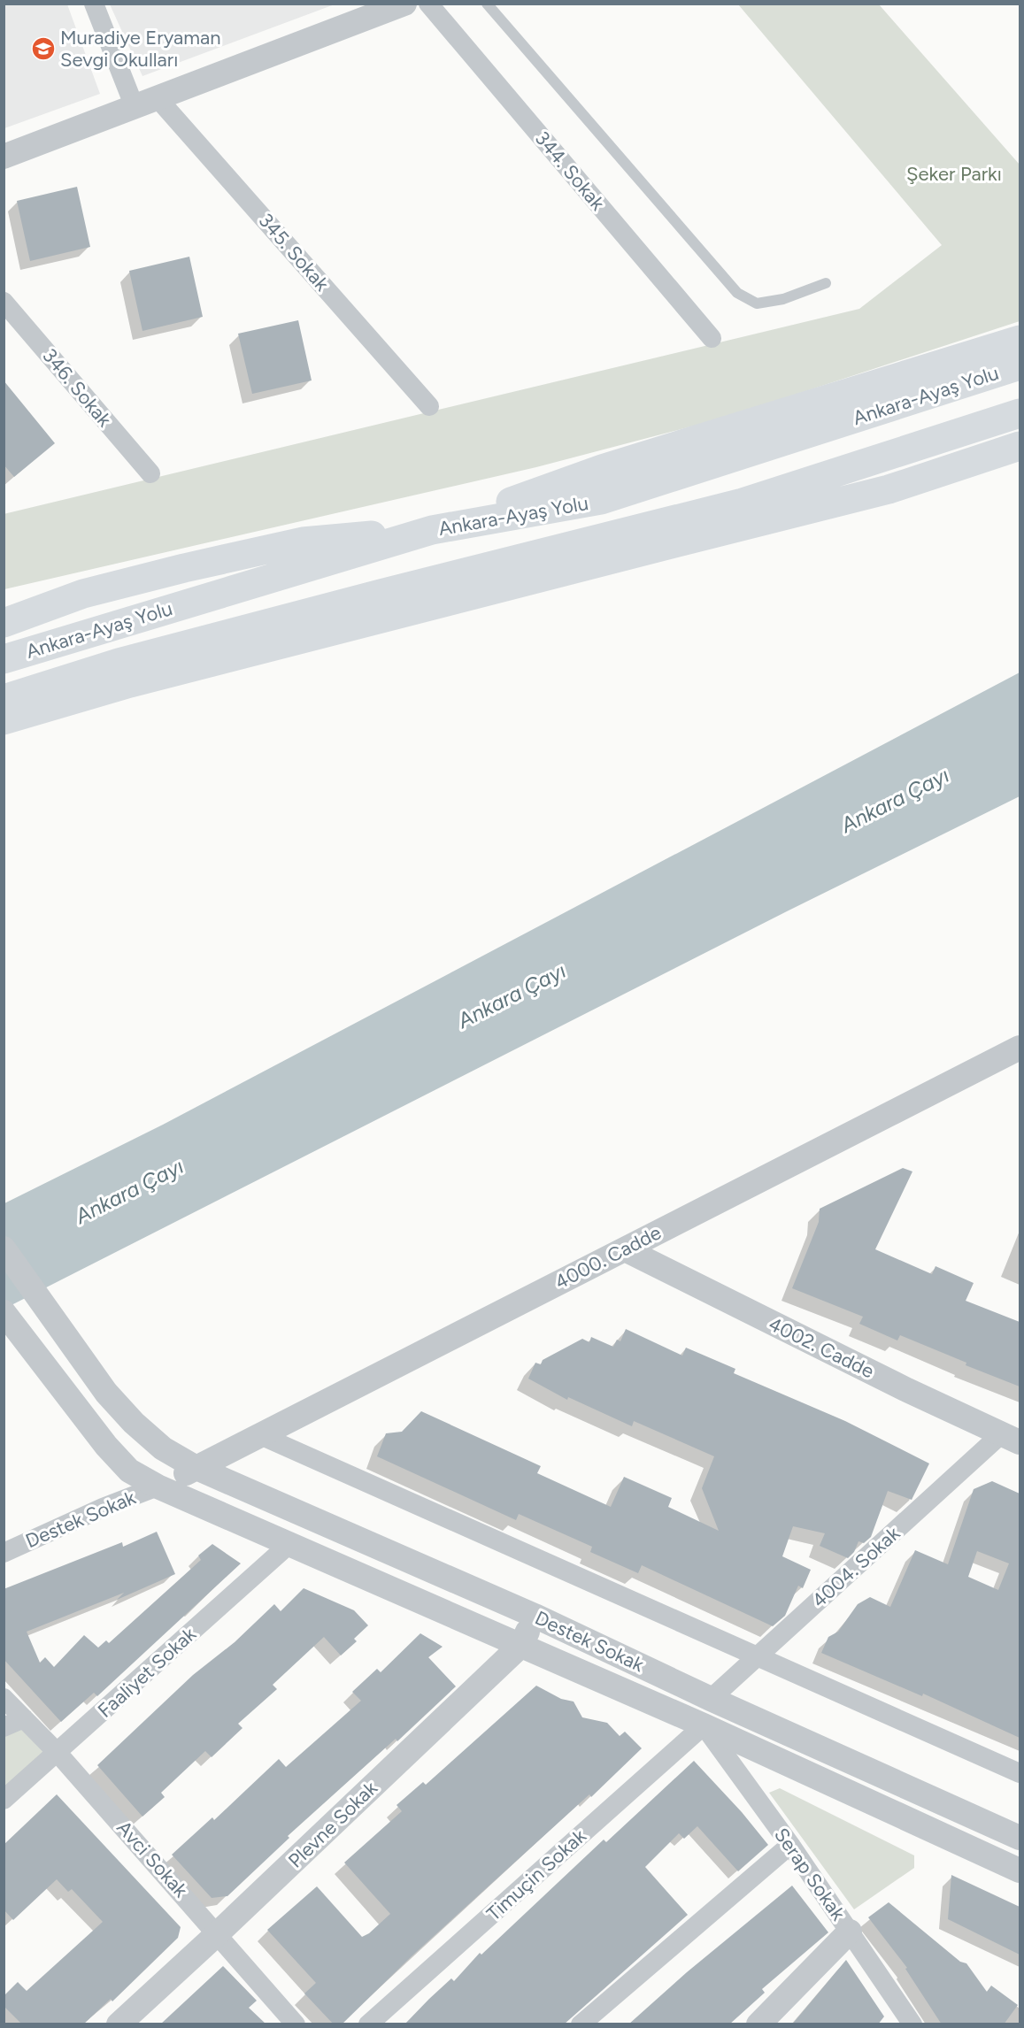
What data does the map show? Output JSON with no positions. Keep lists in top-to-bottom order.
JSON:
{
  "streets": {
    "highway": ["Ankara-Ayaş Yolu"],
    "street": [
      "344. Sokak",
      "345. Sokak",
      "346. Sokak",
      "4000. Cadde",
      "4002. Cadde",
      "Destek Sokak",
      "4004. Sokak",
      "Faaliyet Sokak",
      "Plevne Sokak",
      "Avci Sokak",
      "Serap Sokak",
      "Timuçin Sokak"
    ]
  },
  "crossings": [
    ["4000. Cadde", "4002. Cadde"],
    ["4000. Cadde", "Destek Sokak"],
    ["4002. Cadde", "4004. Sokak"],
    ["Destek Sokak", "4004. Sokak"],
    ["Destek Sokak", "Faaliyet Sokak"],
    ["Destek Sokak", "Plevne Sokak"],
    ["Destek Sokak", "Serap Sokak"],
    ["Destek Sokak", "Timuçin Sokak"],
    ["Faaliyet Sokak", "Avci Sokak"],
    ["Plevne Sokak", "Avci Sokak"],
    ["Serap Sokak", "Timuçin Sokak"]
  ],
  "water": ["Ankara Çayı"],
  "parks": ["Şeker Parkı"],
  "places": {
    "school or university": ["Muradiye Eryaman Sevgi Okulları"]
  }
}
